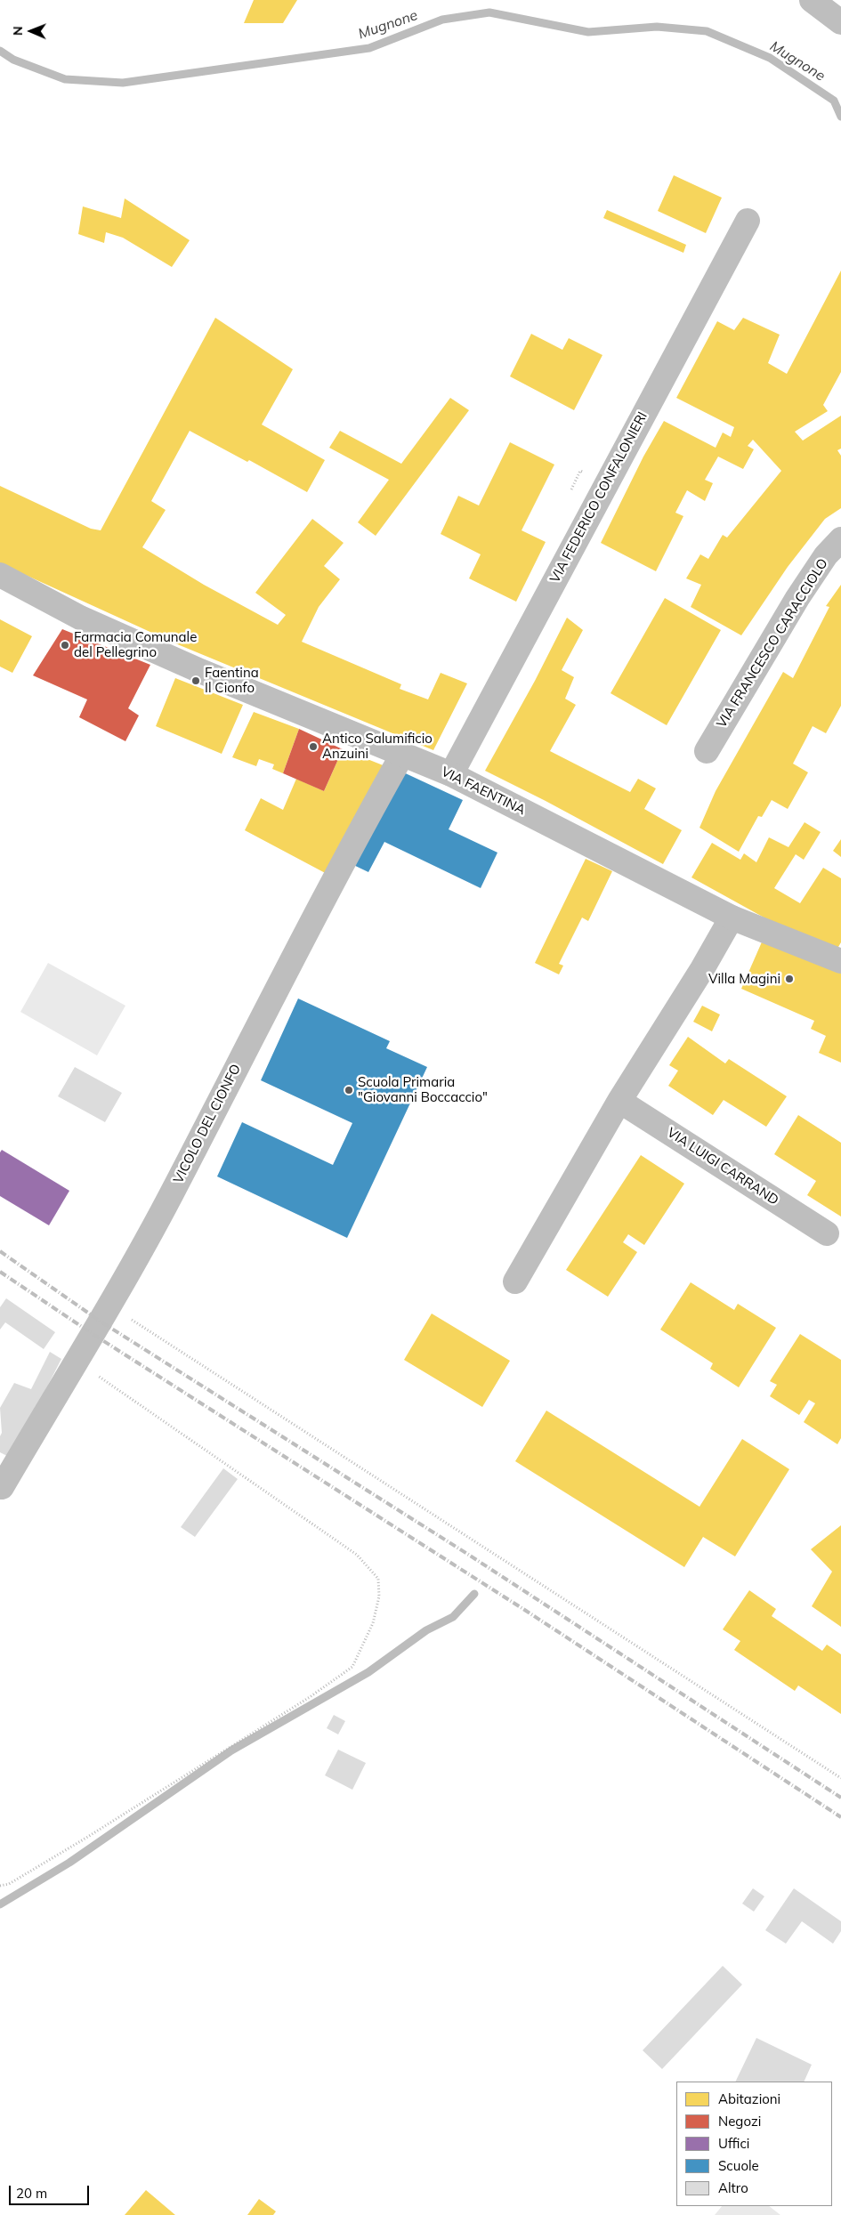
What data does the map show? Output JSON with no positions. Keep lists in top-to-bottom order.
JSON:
{
  "streets": {
    "street": [
      "VIA FEDERICO CONFALONIERI",
      "VIA FRANCESCO CARACCIOLO",
      "VIA FAENTINA",
      "VICOLO DEL CIONFO",
      "VIA LUIGI CARRAND"
    ]
  },
  "crossings": [
    ["VIA FEDERICO CONFALONIERI", "VIA FAENTINA"],
    ["VIA FAENTINA", "VICOLO DEL CIONFO"]
  ],
  "water": ["Mugnone"],
  "places": [
    "Farmacia Comunale del Pellegrino",
    "Faentina Il Cionfo",
    "Antico Salumificio Anzuini",
    "Villa Magini",
    "Scuola Primaria \"Giovanni Boccaccio\""
  ],
  "legend": [
    "Abitazioni",
    "Negozi",
    "Uffici",
    "Scuole",
    "Altro"
  ],
  "scale_bar": "20 m",
  "north": "left"
}
